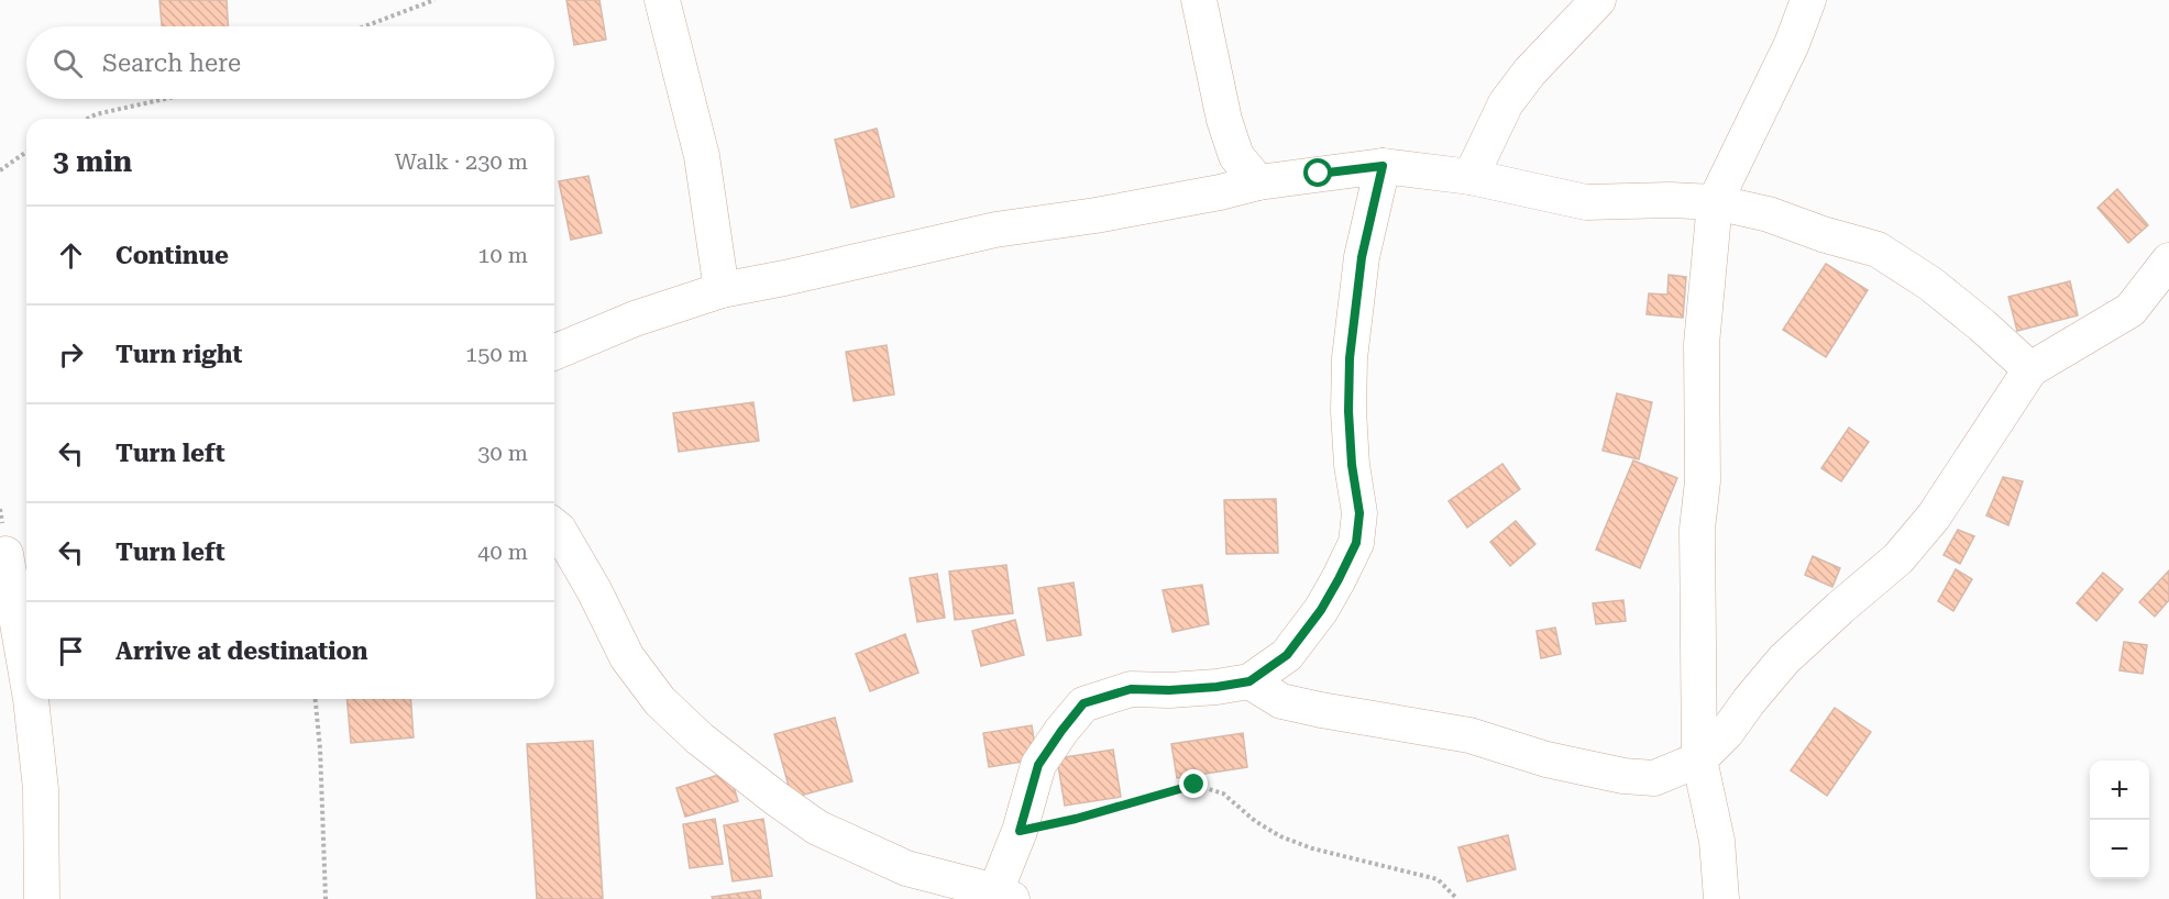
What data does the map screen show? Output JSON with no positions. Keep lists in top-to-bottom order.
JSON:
{
  "page": {
    "search": "Search here",
    "heading": ["3 min", "Walk · 230 m"],
    "list": [
      ["Continue", "10 m"],
      ["Turn right", "150 m"],
      ["Turn left", "30 m"],
      ["Turn left", "40 m"],
      "Arrive at destination"
    ],
    "map_buttons": ["+", "−"]
  }
}
